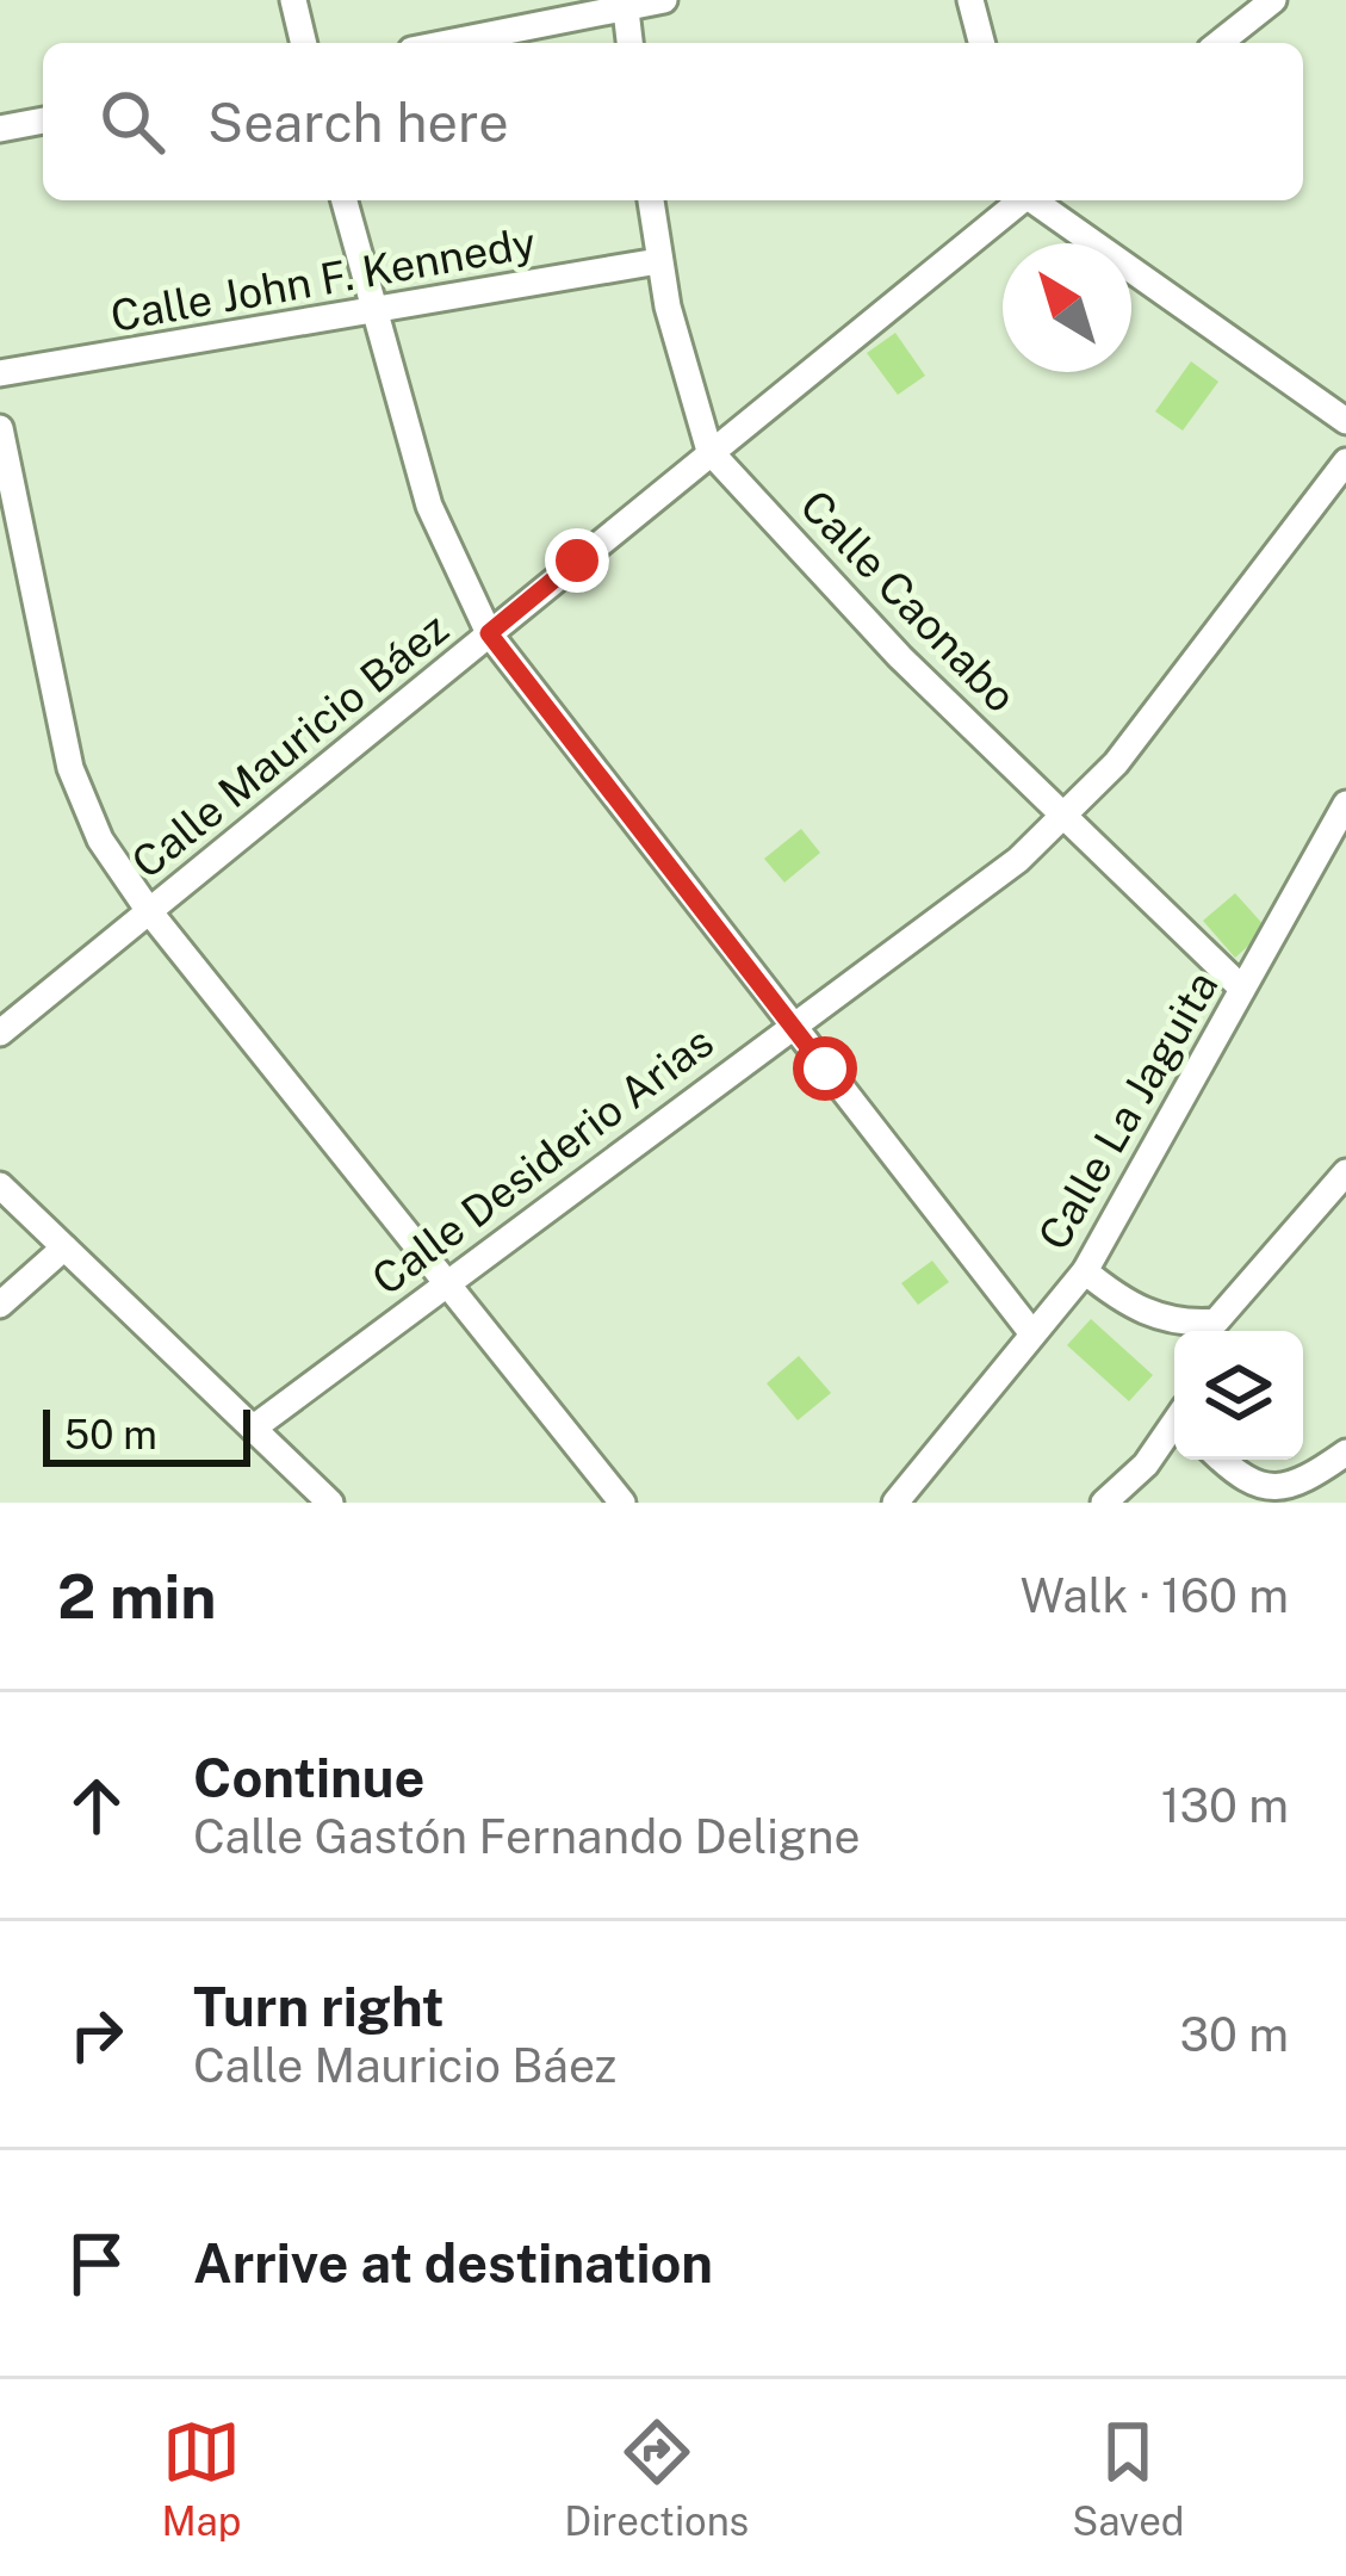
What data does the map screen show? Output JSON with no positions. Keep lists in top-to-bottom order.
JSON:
{
  "streets": {
    "street": [
      "Calle John F. Kennedy",
      "Calle Caonabo",
      "Calle Mauricio Báez",
      "Calle La Jaguita",
      "Calle Desiderio Arias"
    ]
  },
  "crossings": [
    ["Calle John F. Kennedy", "Calle Caonabo"],
    ["Calle Caonabo", "Calle Mauricio Báez"],
    ["Calle Caonabo", "Calle La Jaguita"],
    ["Calle Caonabo", "Calle Desiderio Arias"]
  ],
  "scale_bar": "50 m",
  "north": "top left",
  "page": {
    "search": "Search here",
    "scale": "50 m",
    "heading": ["2 min", "Walk · 160 m"],
    "list": [
      ["Continue", "Calle Gastón Fernando Deligne", "130 m"],
      ["Turn right", "Calle Mauricio Báez", "30 m"],
      "Arrive at destination"
    ],
    "nav": ["Map", "Directions", "Saved"]
  }
}
